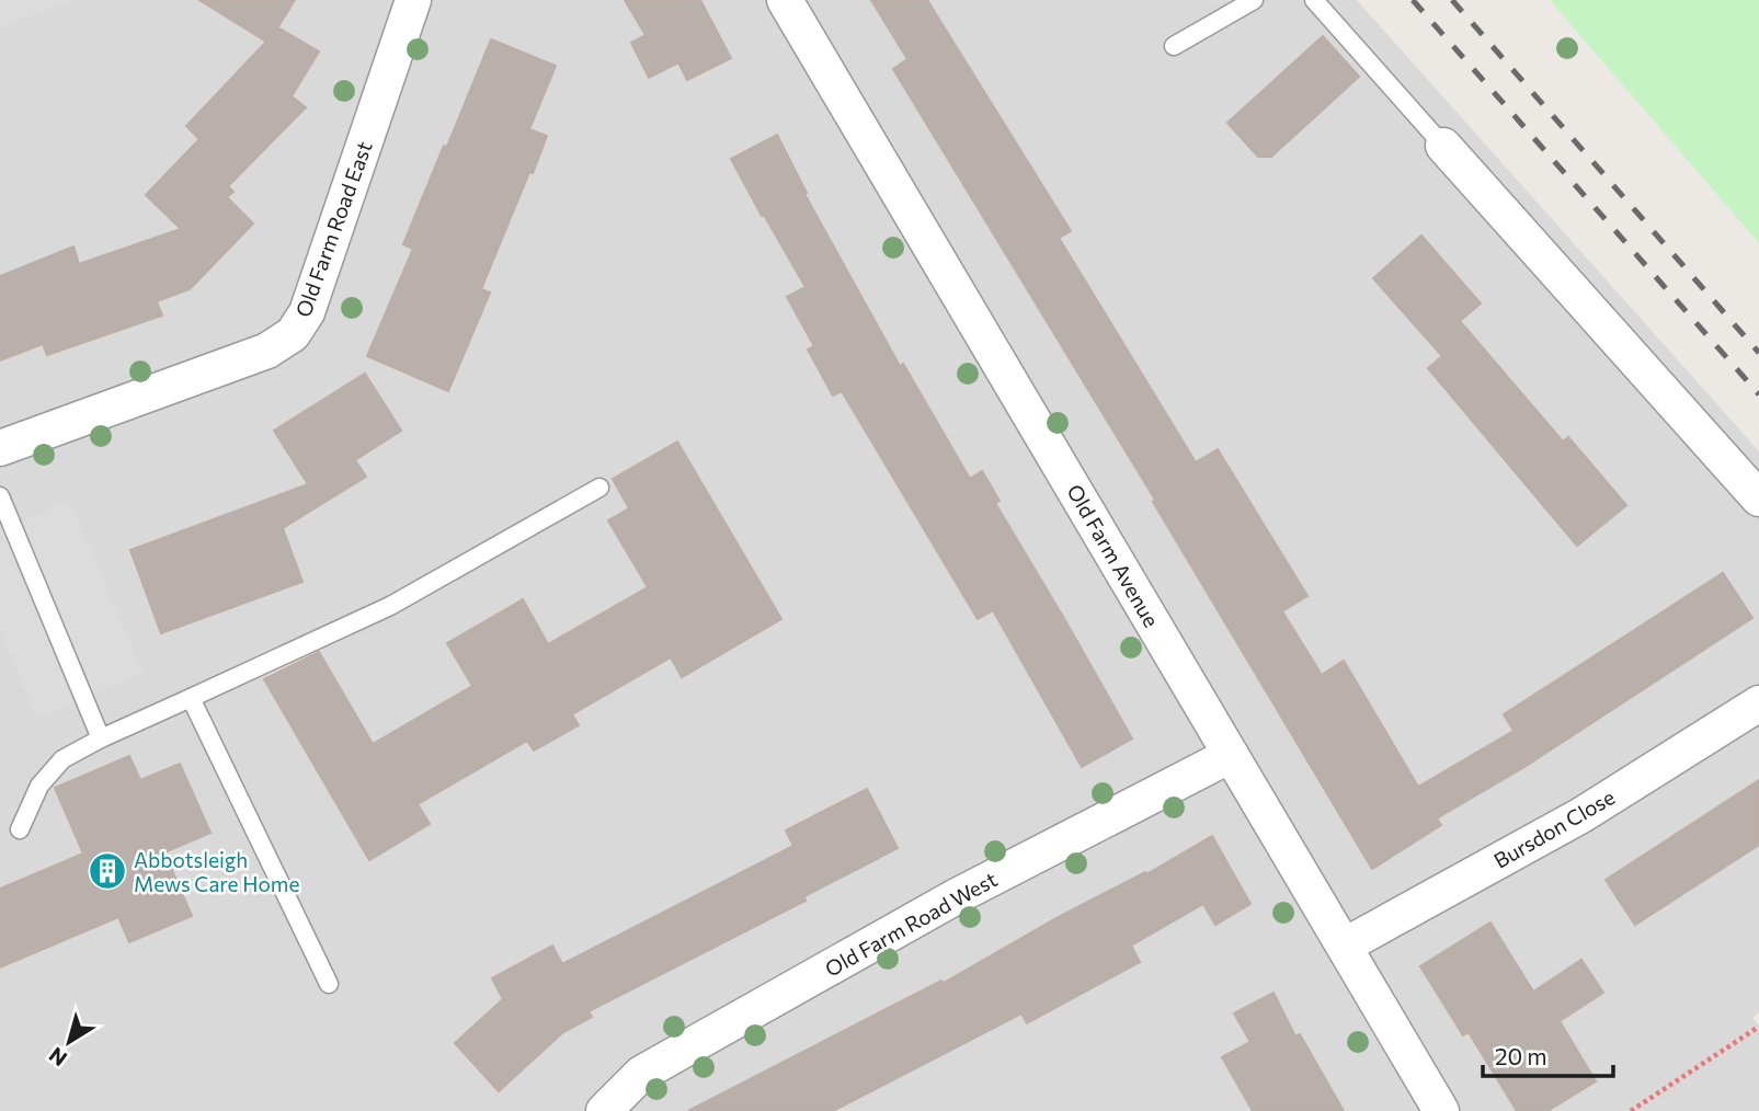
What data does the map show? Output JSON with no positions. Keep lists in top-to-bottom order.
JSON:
{
  "streets": {
    "street": [
      "Old Farm Road East",
      "Old Farm Avenue",
      "Bursdon Close",
      "Old Farm Road West"
    ]
  },
  "crossings": [
    ["Old Farm Avenue", "Bursdon Close"],
    ["Old Farm Avenue", "Old Farm Road West"]
  ],
  "places": {
    "building": ["Abbotsleigh Mews Care Home"]
  },
  "scale_bar": "20 m",
  "north": "bottom left"
}
